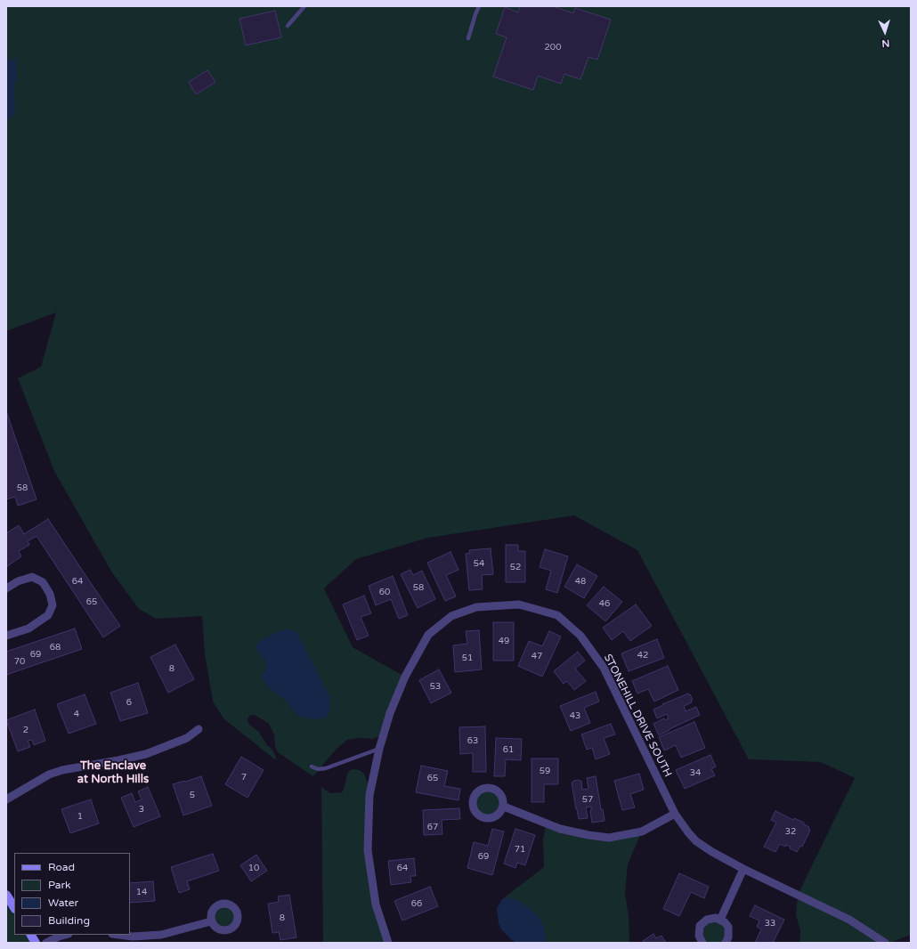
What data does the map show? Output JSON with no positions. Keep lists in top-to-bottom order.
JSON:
{
  "streets": {
    "street": ["STONEHILL DRIVE SOUTH"]
  },
  "districts": ["The Enclave at North Hills"],
  "house_numbers": [
    "200",
    "58",
    "54",
    "52",
    "64",
    "48",
    "58",
    "60",
    "65",
    "46",
    "49",
    "68",
    "69",
    "42",
    "47",
    "51",
    "70",
    "8",
    "53",
    "6",
    "4",
    "43",
    "2",
    "63",
    "61",
    "59",
    "34",
    "7",
    "65",
    "5",
    "57",
    "3",
    "1",
    "67",
    "32",
    "71",
    "69",
    "10",
    "64",
    "14",
    "66",
    "8",
    "33"
  ],
  "legend": [
    "Road",
    "Park",
    "Water",
    "Building"
  ],
  "north": "bottom"
}
